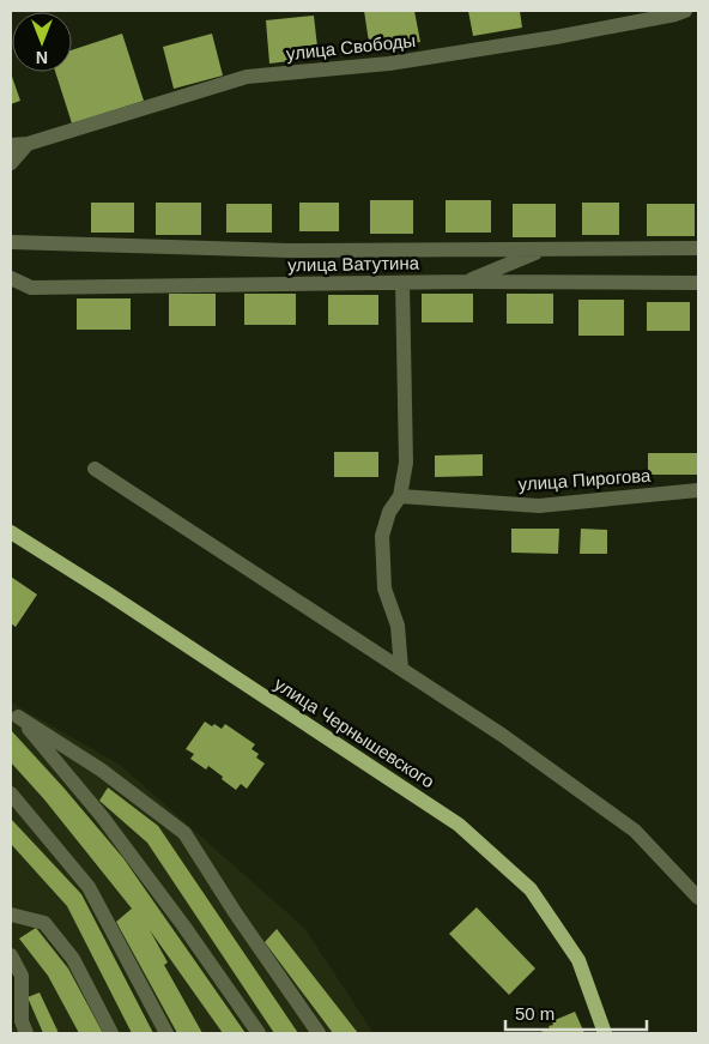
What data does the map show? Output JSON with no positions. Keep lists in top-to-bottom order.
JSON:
{
  "streets": {
    "main road": ["улица Чернышевского"],
    "street": ["улица Свободы", "улица Ватутина", "улица Пирогова"]
  },
  "scale_bar": "50 m",
  "north": "bottom"
}
